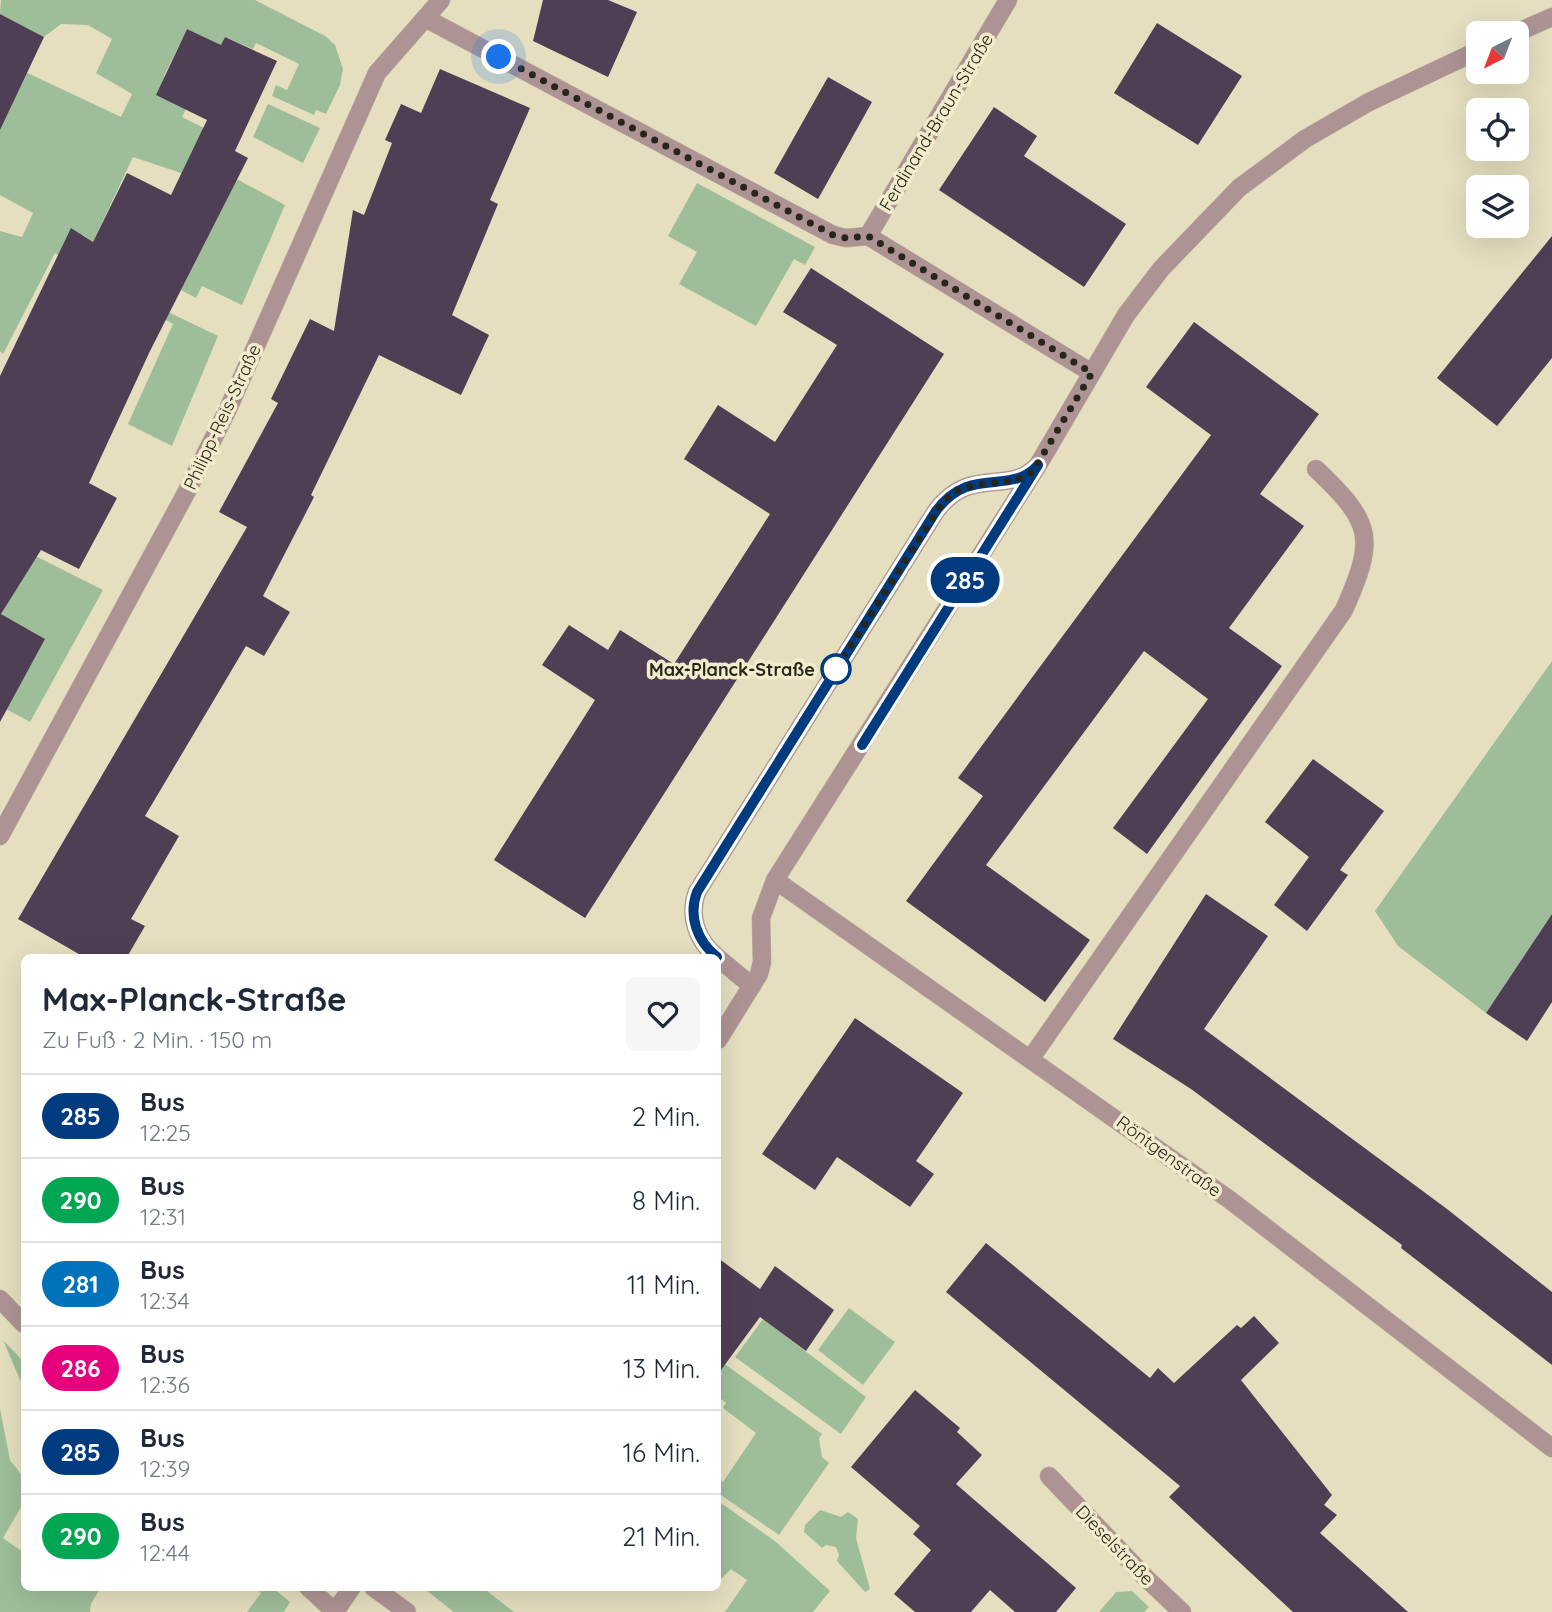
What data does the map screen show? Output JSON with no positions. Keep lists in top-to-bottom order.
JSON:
{
  "streets": {
    "street": [
      "Ferdinand-Braun-Straße",
      "Philipp-Reis-Straße",
      "Röntgenstraße",
      "Dieselstraße"
    ]
  },
  "places": ["Max-Planck-Straße"],
  "lines": ["bus line 285"],
  "north": "bottom left",
  "page": {
    "on_map": "285",
    "heading": ["Max-Planck-Straße", "Zu Fuß · 2 Min. · 150 m"],
    "list": [
      {
        "mark": "285",
        "name": "Bus",
        "note": "12:25",
        "value": "2 Min."
      },
      {
        "mark": "290",
        "name": "Bus",
        "note": "12:31",
        "value": "8 Min."
      },
      {
        "mark": "281",
        "name": "Bus",
        "note": "12:34",
        "value": "11 Min."
      },
      {
        "mark": "286",
        "name": "Bus",
        "note": "12:36",
        "value": "13 Min."
      },
      {
        "mark": "285",
        "name": "Bus",
        "note": "12:39",
        "value": "16 Min."
      },
      {
        "mark": "290",
        "name": "Bus",
        "note": "12:44",
        "value": "21 Min."
      }
    ]
  }
}
